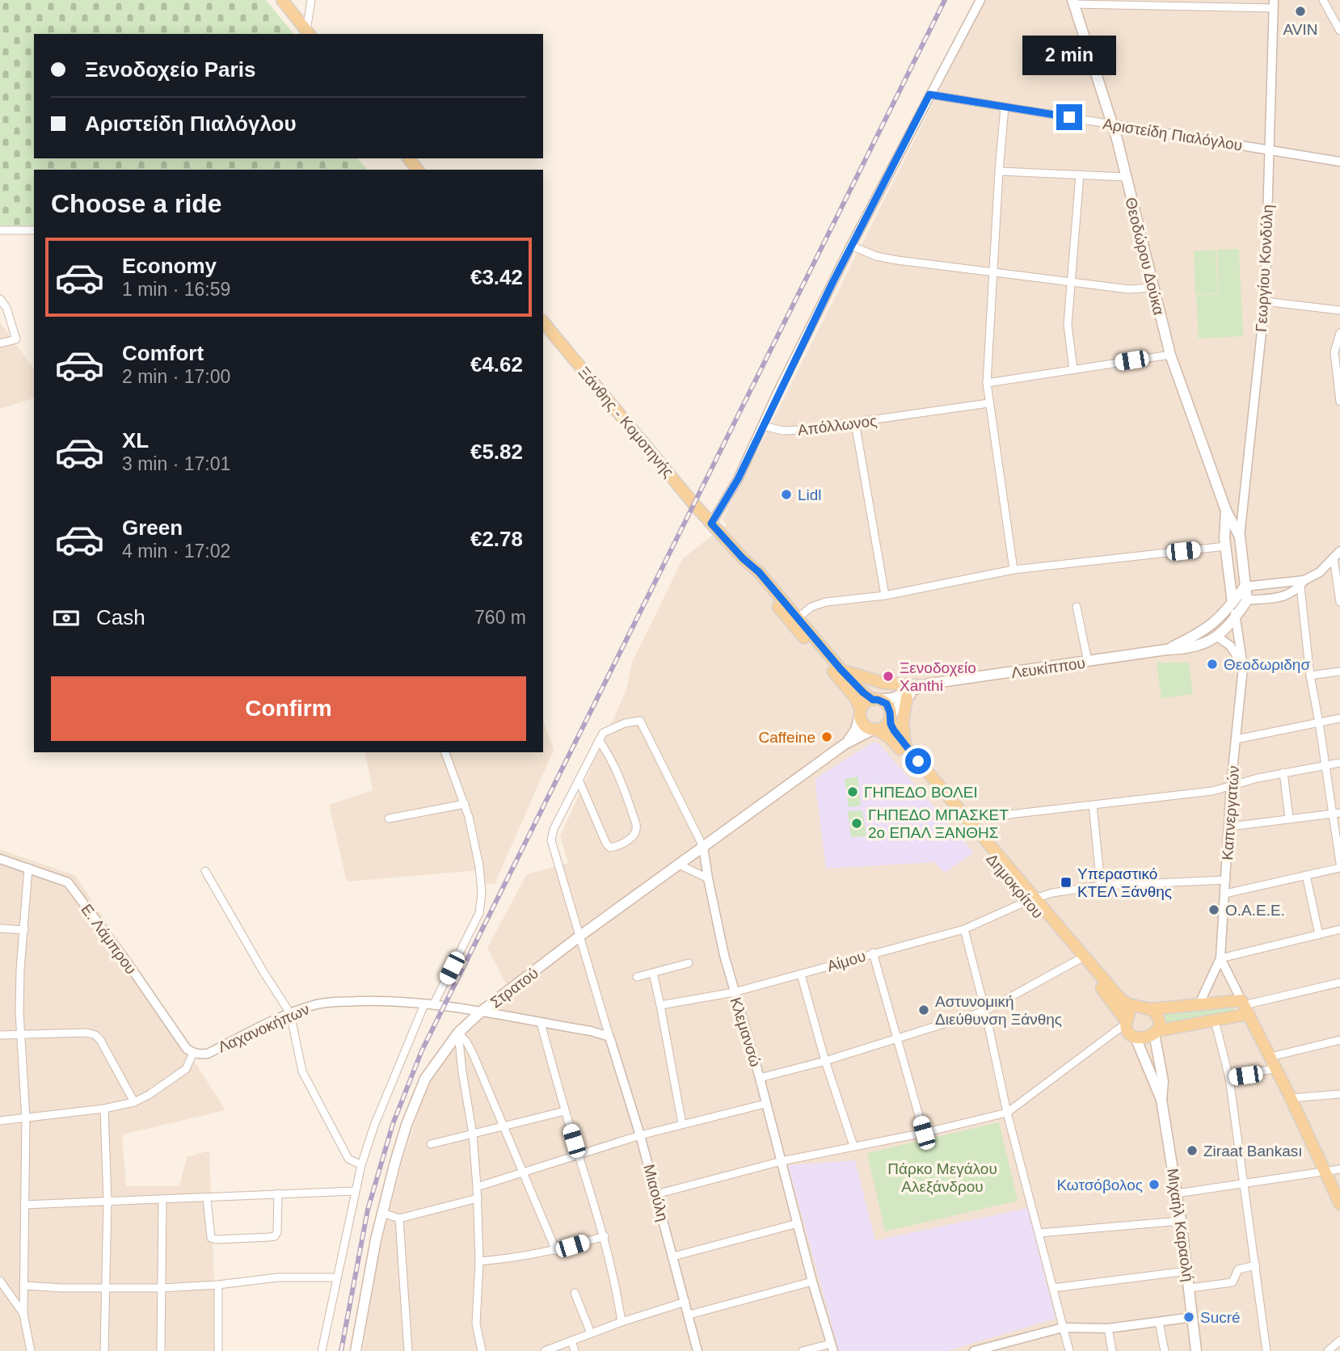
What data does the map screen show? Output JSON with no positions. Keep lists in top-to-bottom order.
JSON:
{
  "streets": {
    "main road": [
      "Θεοδώρου Δούκα",
      "Ξάνθης - Κομοτηνής",
      "Λευκίππου",
      "Δημοκρίτου",
      "Στρατού",
      "Μιχαήλ Καραολή"
    ],
    "street": [
      "Αριστείδη Πιαλόγλου",
      "Γεωργίου Κονδύλη",
      "Απόλλωνος",
      "Καπνεργατών",
      "Ε. Λάμπρου",
      "Αίμου",
      "Λαχανοκήπων",
      "Κλεμανσώ",
      "Μιαούλη"
    ]
  },
  "crossings": [
    ["Αριστείδη Πιαλόγλου", "Θεοδώρου Δούκα"],
    ["Αριστείδη Πιαλόγλου", "Γεωργίου Κονδύλη"],
    ["Θεοδώρου Δούκα", "Γεωργίου Κονδύλη"],
    ["Θεοδώρου Δούκα", "Λευκίππου"],
    ["Θεοδώρου Δούκα", "Καπνεργατών"],
    ["Λευκίππου", "Καπνεργατών"],
    ["Λευκίππου", "Δημοκρίτου"],
    ["Λευκίππου", "Στρατού"],
    ["Καπνεργατών", "Αίμου"],
    ["Δημοκρίτου", "Αίμου"],
    ["Δημοκρίτου", "Στρατού"],
    ["Δημοκρίτου", "Μιχαήλ Καραολή"],
    ["Ε. Λάμπρου", "Λαχανοκήπων"],
    ["Αίμου", "Κλεμανσώ"],
    ["Στρατού", "Λαχανοκήπων"],
    ["Στρατού", "Κλεμανσώ"]
  ],
  "parks": ["Πάρκο Μεγάλου Αλεξάνδρου"],
  "places": {
    "other": [
      "AVIN",
      "Lidl",
      "Θεοδωριδησ",
      "Ξενοδοχείο Xanthi",
      "Caffeine",
      "ΓΗΠΕΔΟ ΒΟΛΕΙ",
      "ΓΗΠΕΔΟ ΜΠΑΣΚΕΤ 2ο ΕΠΑΛ ΞΑΝΘΗΣ",
      "Ο.Α.Ε.Ε.",
      "Αστυνομική Διεύθυνση Ξάνθης",
      "Ziraat Bankası",
      "Κωτσόβολος",
      "Sucré"
    ],
    "transit": ["Υπεραστικό ΚΤΕΛ Ξάνθης"]
  },
  "page": {
    "banner": ["Ξενοδοχείο Paris", "Αριστείδη Πιαλόγλου"],
    "bubble": "2 min",
    "heading": "Choose a ride",
    "list": [
      {
        "name": "Economy",
        "note": "1 min · 16:59",
        "value": "€3.42"
      },
      {
        "name": "Comfort",
        "note": "2 min · 17:00",
        "value": "€4.62"
      },
      {
        "name": "XL",
        "note": "3 min · 17:01",
        "value": "€5.82"
      },
      {
        "name": "Green",
        "note": "4 min · 17:02",
        "value": "€2.78"
      }
    ],
    "pay": ["Cash", "760 m"],
    "buttons": "Confirm"
  }
}
